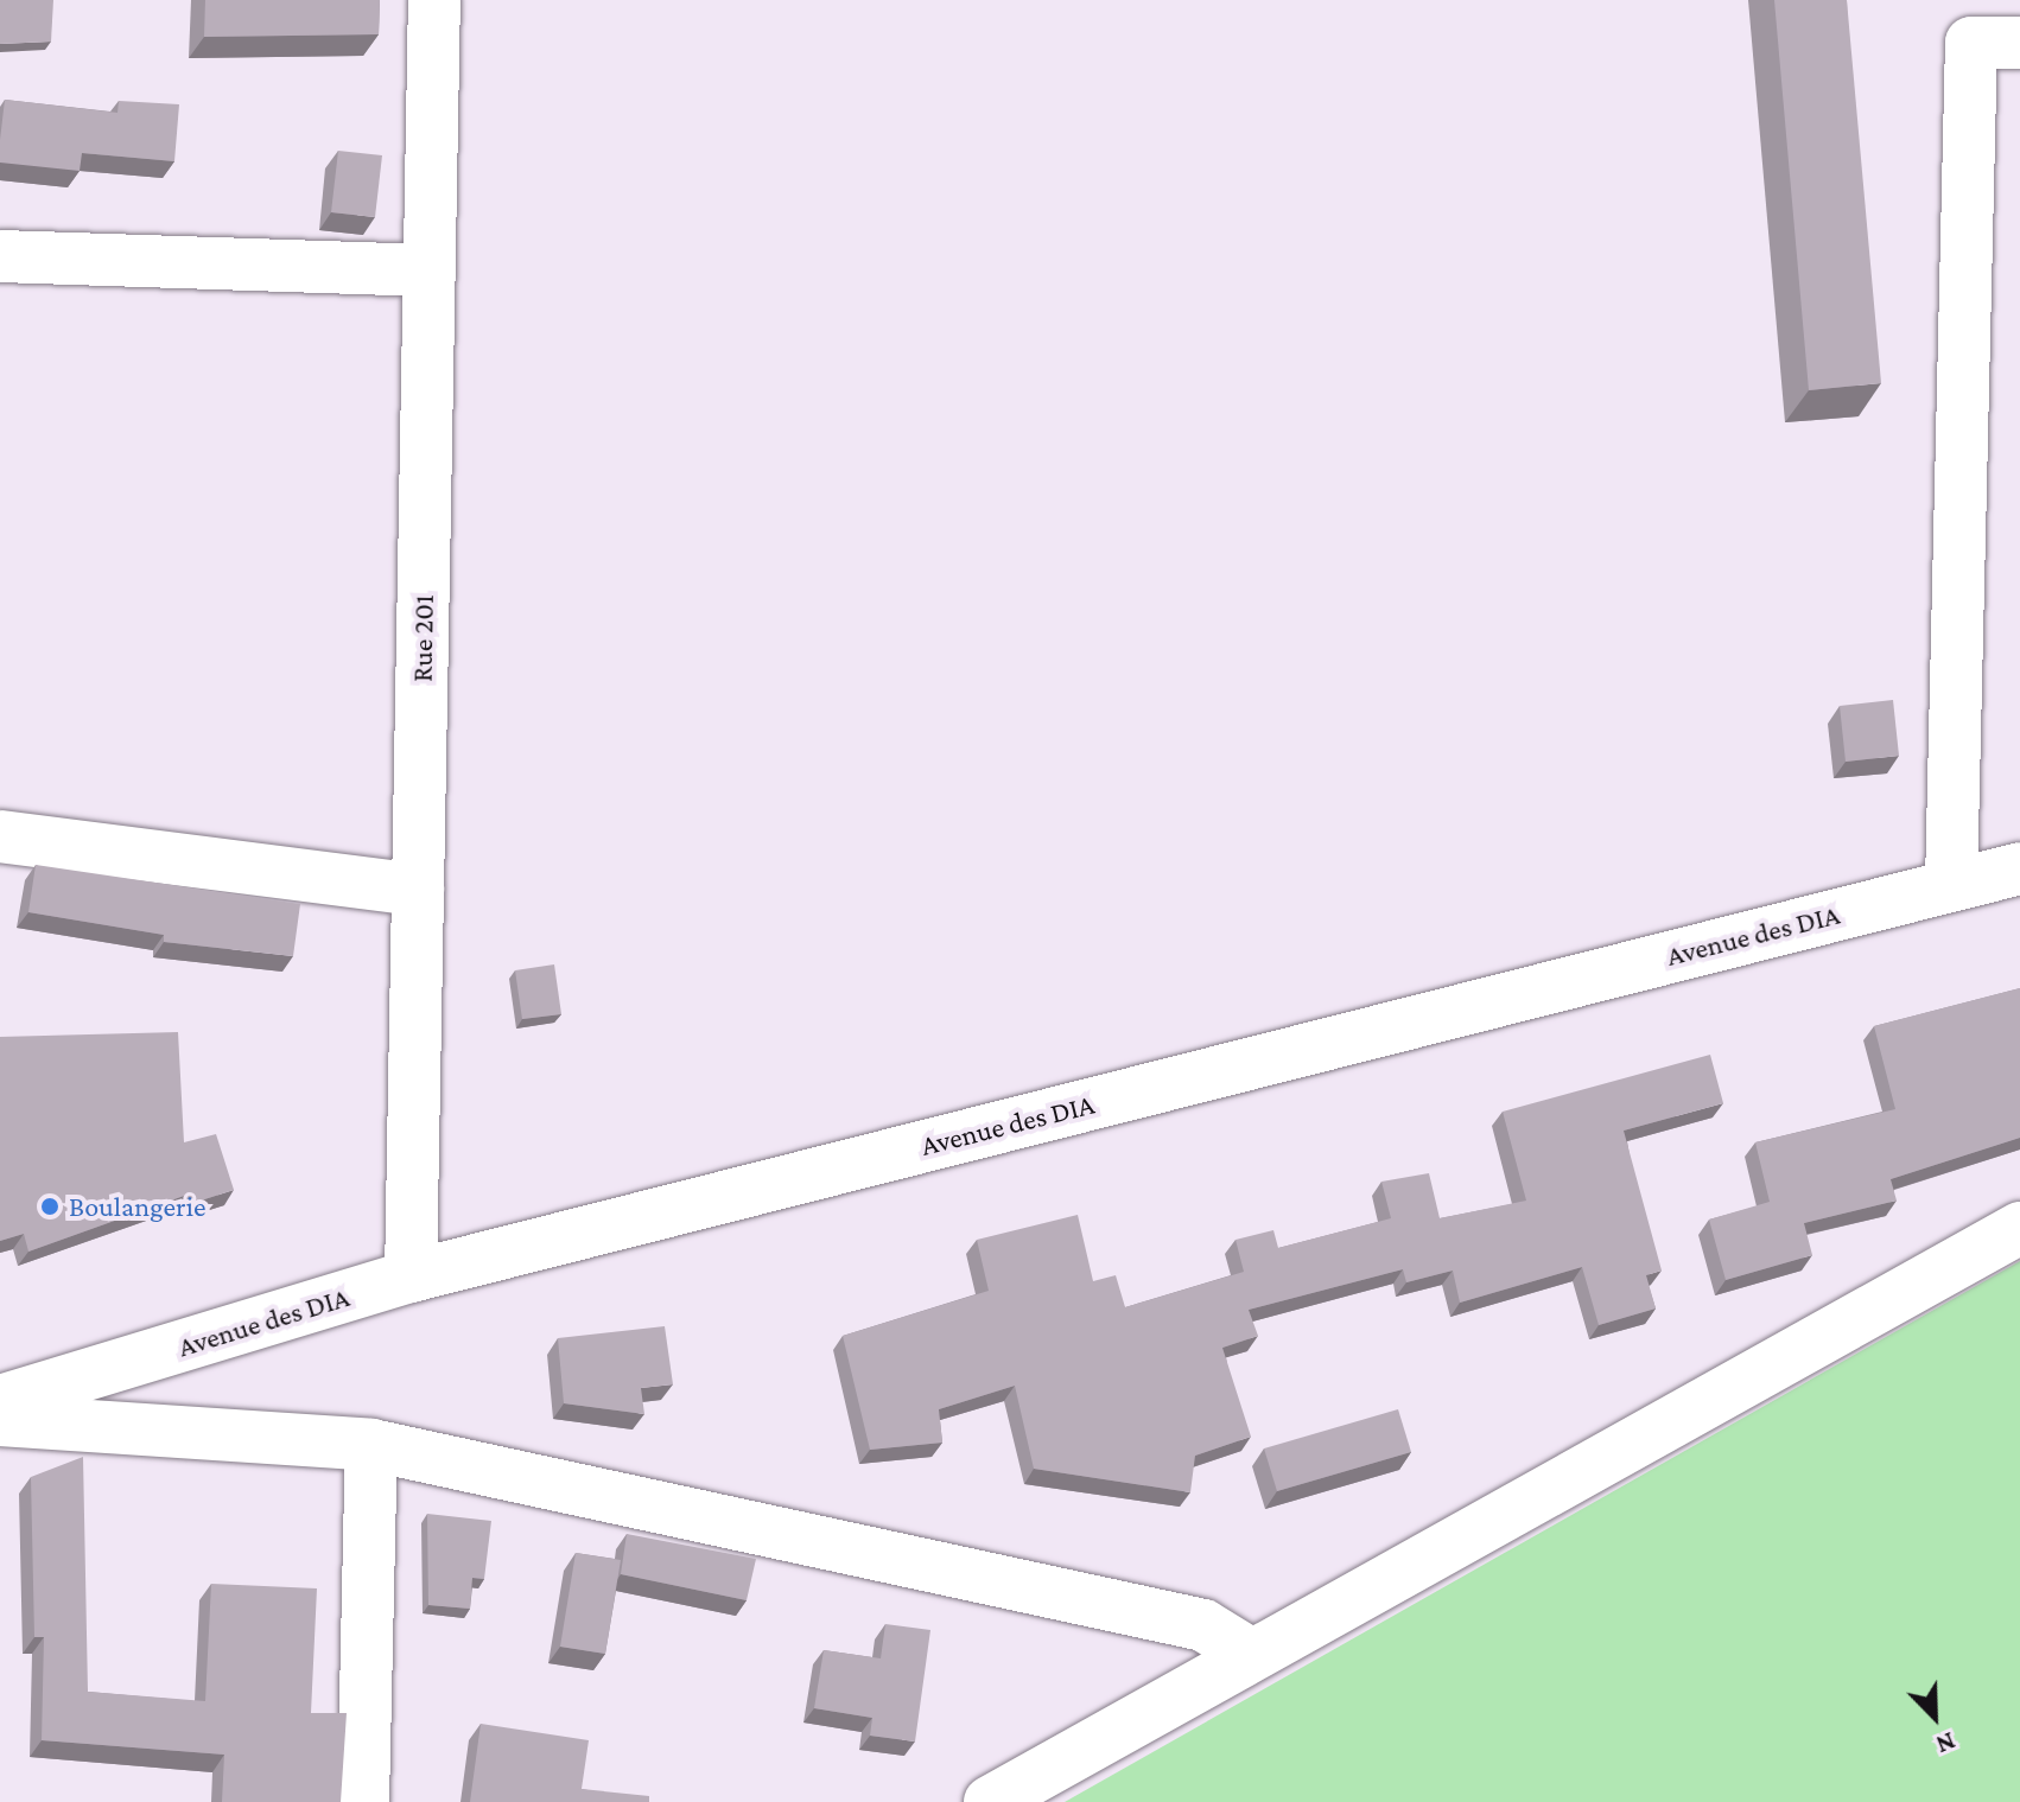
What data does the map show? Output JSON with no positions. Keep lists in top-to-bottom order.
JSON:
{
  "streets": {
    "street": ["Rue 201", "Avenue des DIA"]
  },
  "crossings": [
    ["Rue 201", "Avenue des DIA"]
  ],
  "places": ["Boulangerie"],
  "north": "bottom right"
}
